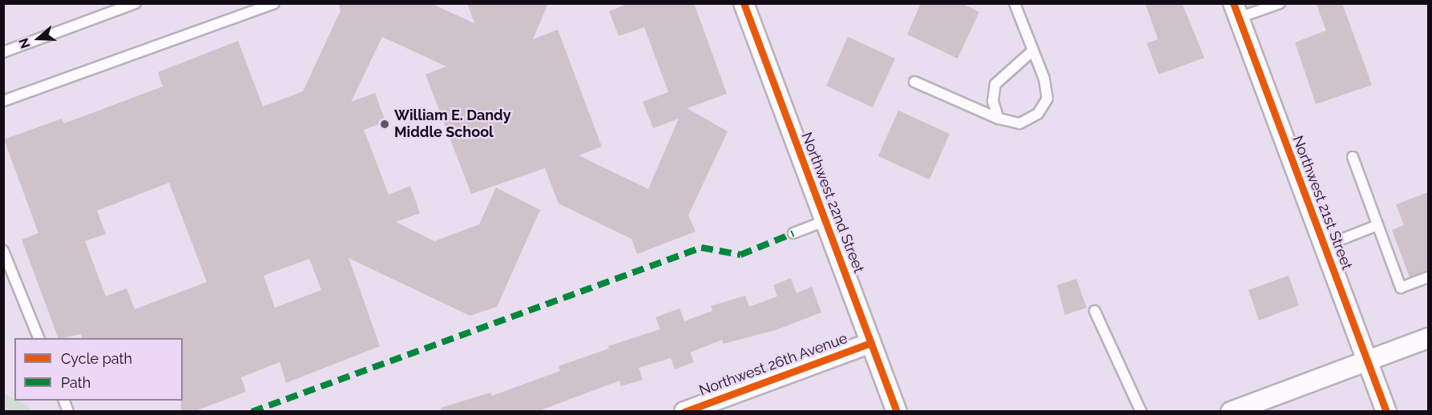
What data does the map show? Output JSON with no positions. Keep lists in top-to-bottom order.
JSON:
{
  "streets": {
    "street": ["Northwest 22nd Street", "Northwest 21st Street", "Northwest 26th Avenue"]
  },
  "crossings": [
    ["Northwest 22nd Street", "Northwest 26th Avenue"]
  ],
  "places": ["William E. Dandy Middle School"],
  "legend": ["Cycle path", "Path"],
  "north": "left"
}
